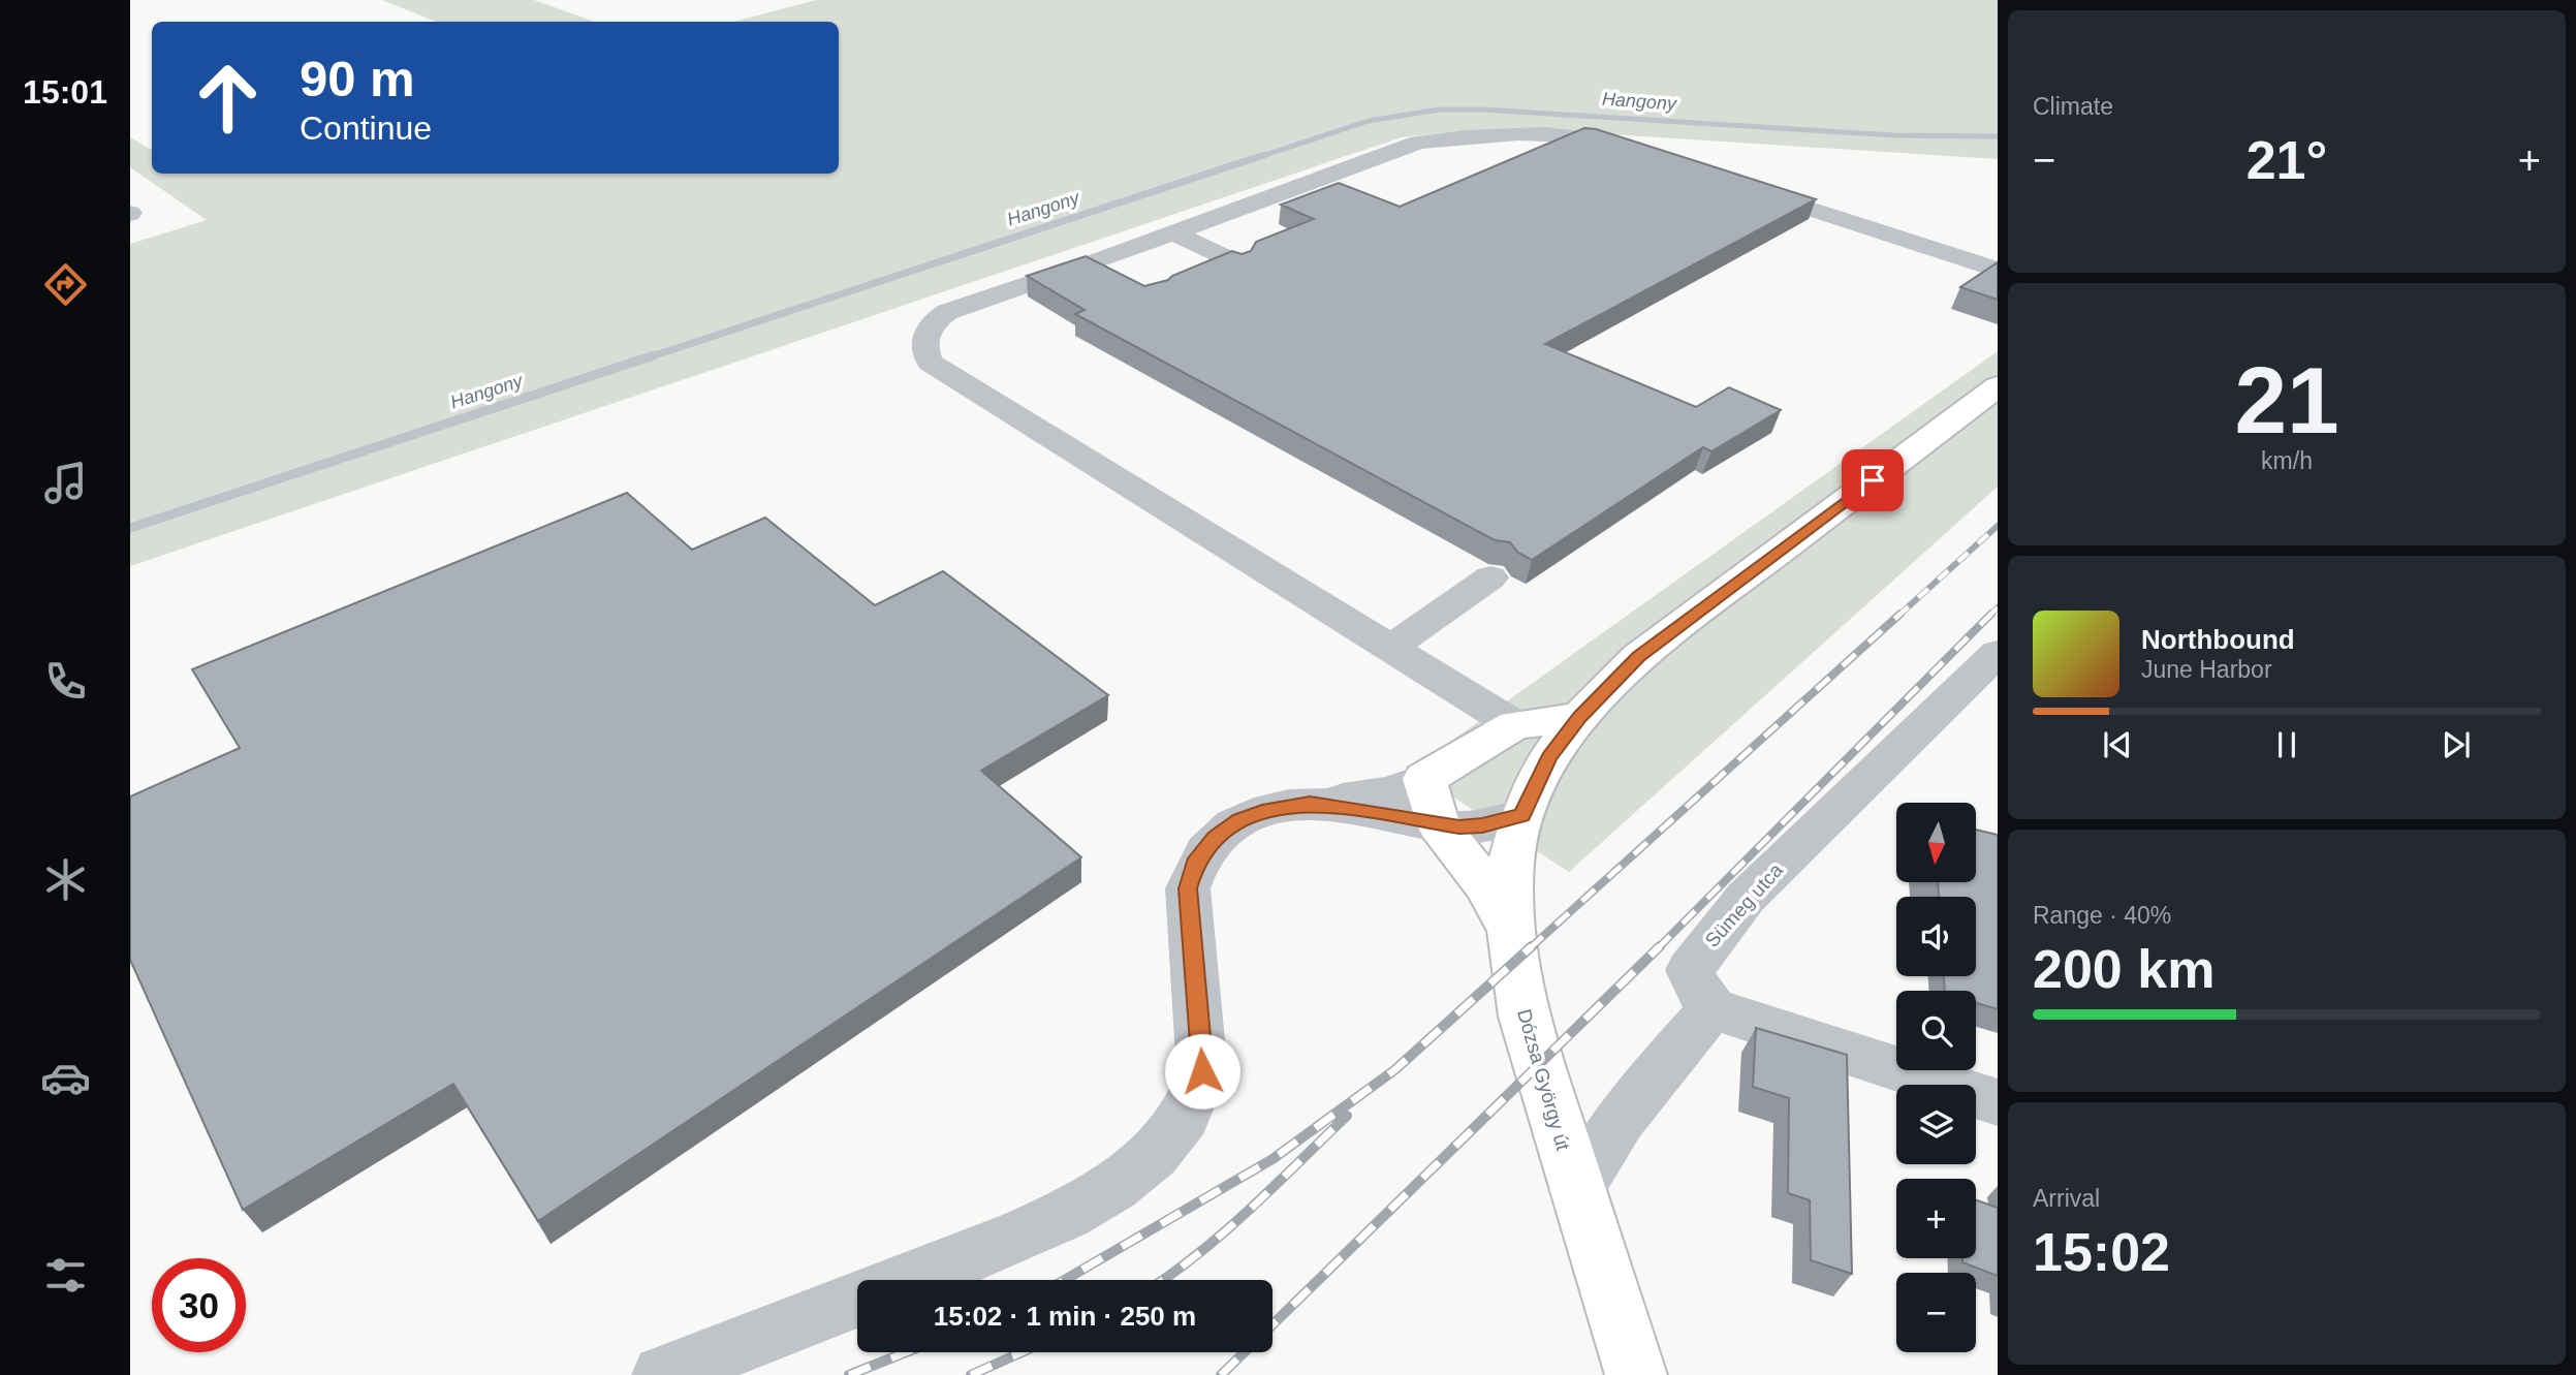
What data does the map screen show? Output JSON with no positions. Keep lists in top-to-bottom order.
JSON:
{
  "streets": {
    "main road": ["Dózsa György út"],
    "street": ["Sümeg utca"]
  },
  "water": ["Hangony"],
  "north": "bottom",
  "page": {
    "tabs": "15:01",
    "tile": [
      "Climate",
      ["21", "km/h"],
      ["Range · 40%", "200 km"],
      ["Arrival", "15:02"]
    ],
    "turn": ["90 m", "Continue"],
    "heat": ["−", "21°", "+"],
    "song": ["Northbound", "June Harbor"],
    "map_buttons": ["+", "−"],
    "limit": "30",
    "trip": "15:02 · 1 min · 250 m"
  }
}
